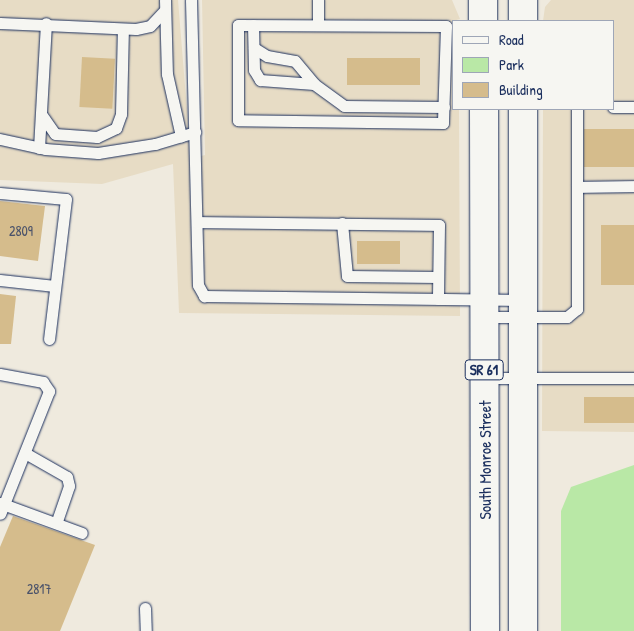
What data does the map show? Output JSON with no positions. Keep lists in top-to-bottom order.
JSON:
{
  "streets": {
    "main road": ["SR 61", "South Monroe Street"]
  },
  "house_numbers": ["2809", "2817"],
  "legend": ["Road", "Park", "Building"]
}
